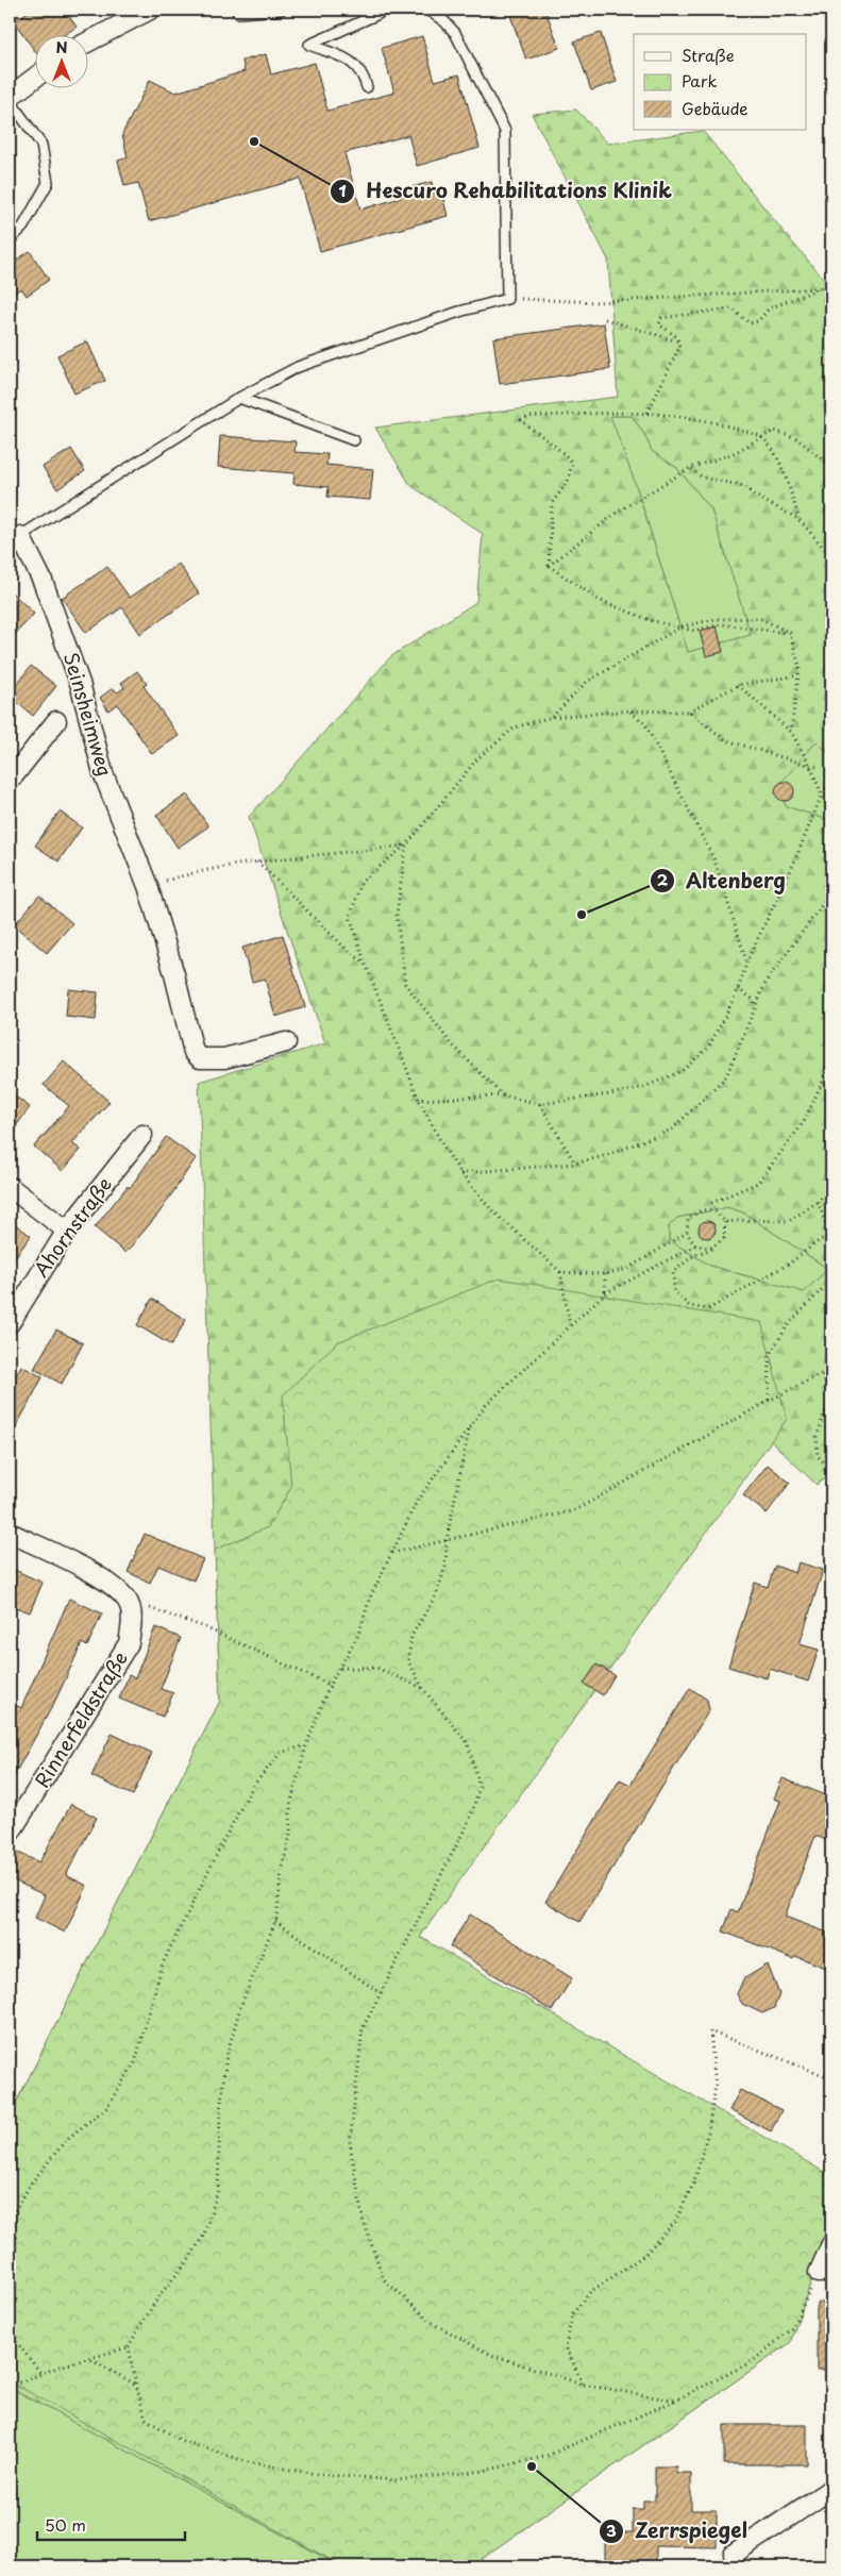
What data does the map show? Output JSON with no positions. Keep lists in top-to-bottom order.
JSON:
{
  "streets": {
    "street": ["Seinsheimweg", "Ahornstraße", "Rinnerfeldstraße"]
  },
  "places": ["Hescuro Rehabilitations Klinik", "Altenberg", "Zerrspiegel"],
  "legend": ["Straße", "Park", "Gebäude"],
  "scale_bar": "50 m",
  "north": "top"
}
